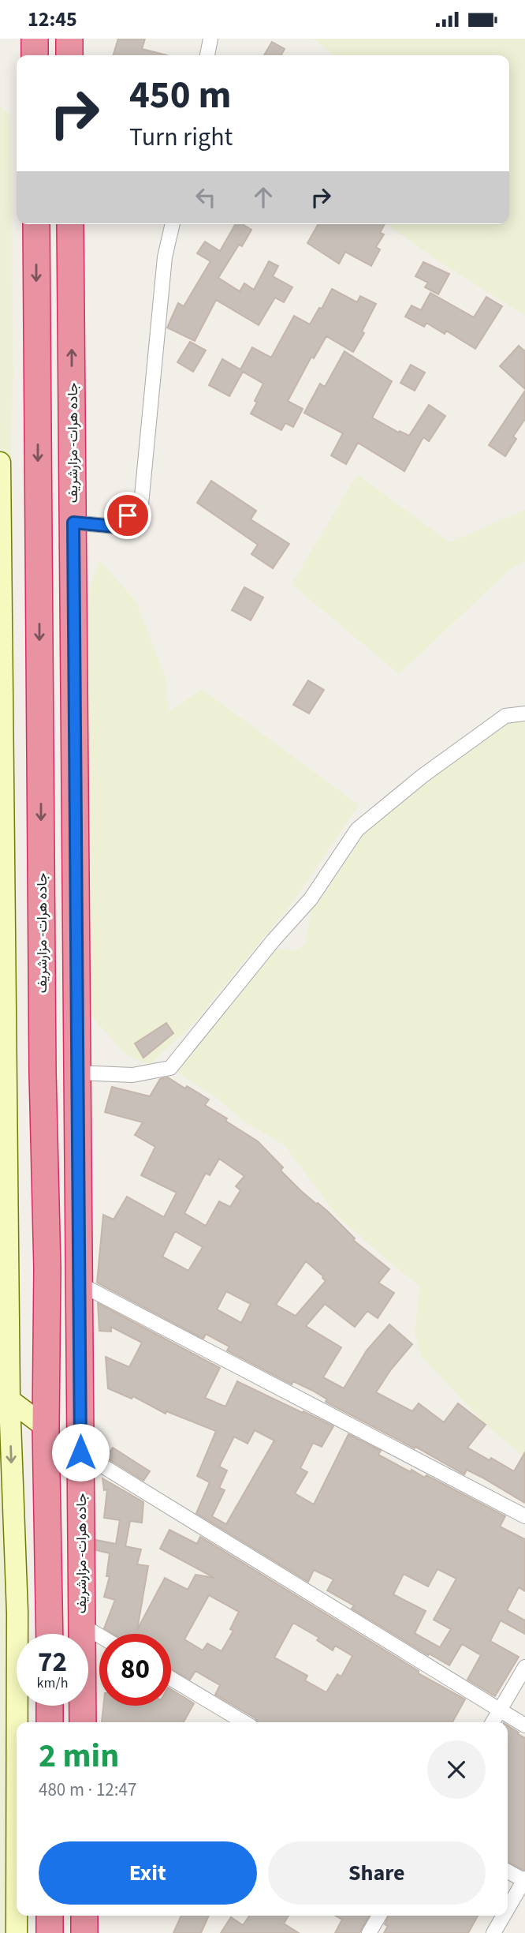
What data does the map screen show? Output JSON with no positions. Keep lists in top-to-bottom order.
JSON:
{
  "streets": {
    "highway": ["جاده هرات- مزارشریف"]
  },
  "page": {
    "status": "12:45",
    "turn": ["450 m", "Turn right"],
    "speed": "72 km/h",
    "limit": "80",
    "heading": ["2 min", "480 m · 12:47"],
    "buttons": ["Exit", "Share"]
  }
}
